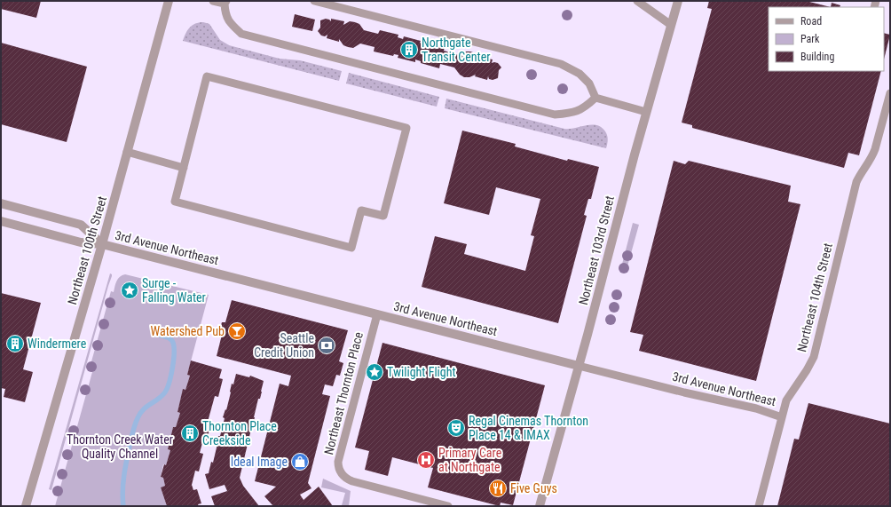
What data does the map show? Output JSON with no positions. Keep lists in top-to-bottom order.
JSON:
{
  "streets": {
    "street": ["3rd Avenue Northeast", "Northeast 100th Street", "Northeast 103rd Street"],
    "lane": ["Northeast 104th Street", "Northeast Thornton Place"]
  },
  "crossings": [
    ["3rd Avenue Northeast", "Northeast 100th Street"],
    ["3rd Avenue Northeast", "Northeast 103rd Street"],
    ["3rd Avenue Northeast", "Northeast 104th Street"],
    ["3rd Avenue Northeast", "Northeast Thornton Place"]
  ],
  "parks": ["Thornton Creek Water Quality Channel"],
  "places": {
    "building": ["Northgate Transit Center", "Windermere", "Thornton Place Creekside"],
    "place": ["Surge - Falling Water", "Twilight Flight"],
    "bar": ["Watershed Pub"],
    "bank": ["Seattle Credit Union"],
    "theatre": ["Regal Cinemas Thornton Place 14 & IMAX"],
    "hospital": ["Primary Care at Northgate"],
    "shop": ["Ideal Image"],
    "restaurant": ["Five Guys"]
  },
  "legend": ["Road", "Park", "Building"]
}
